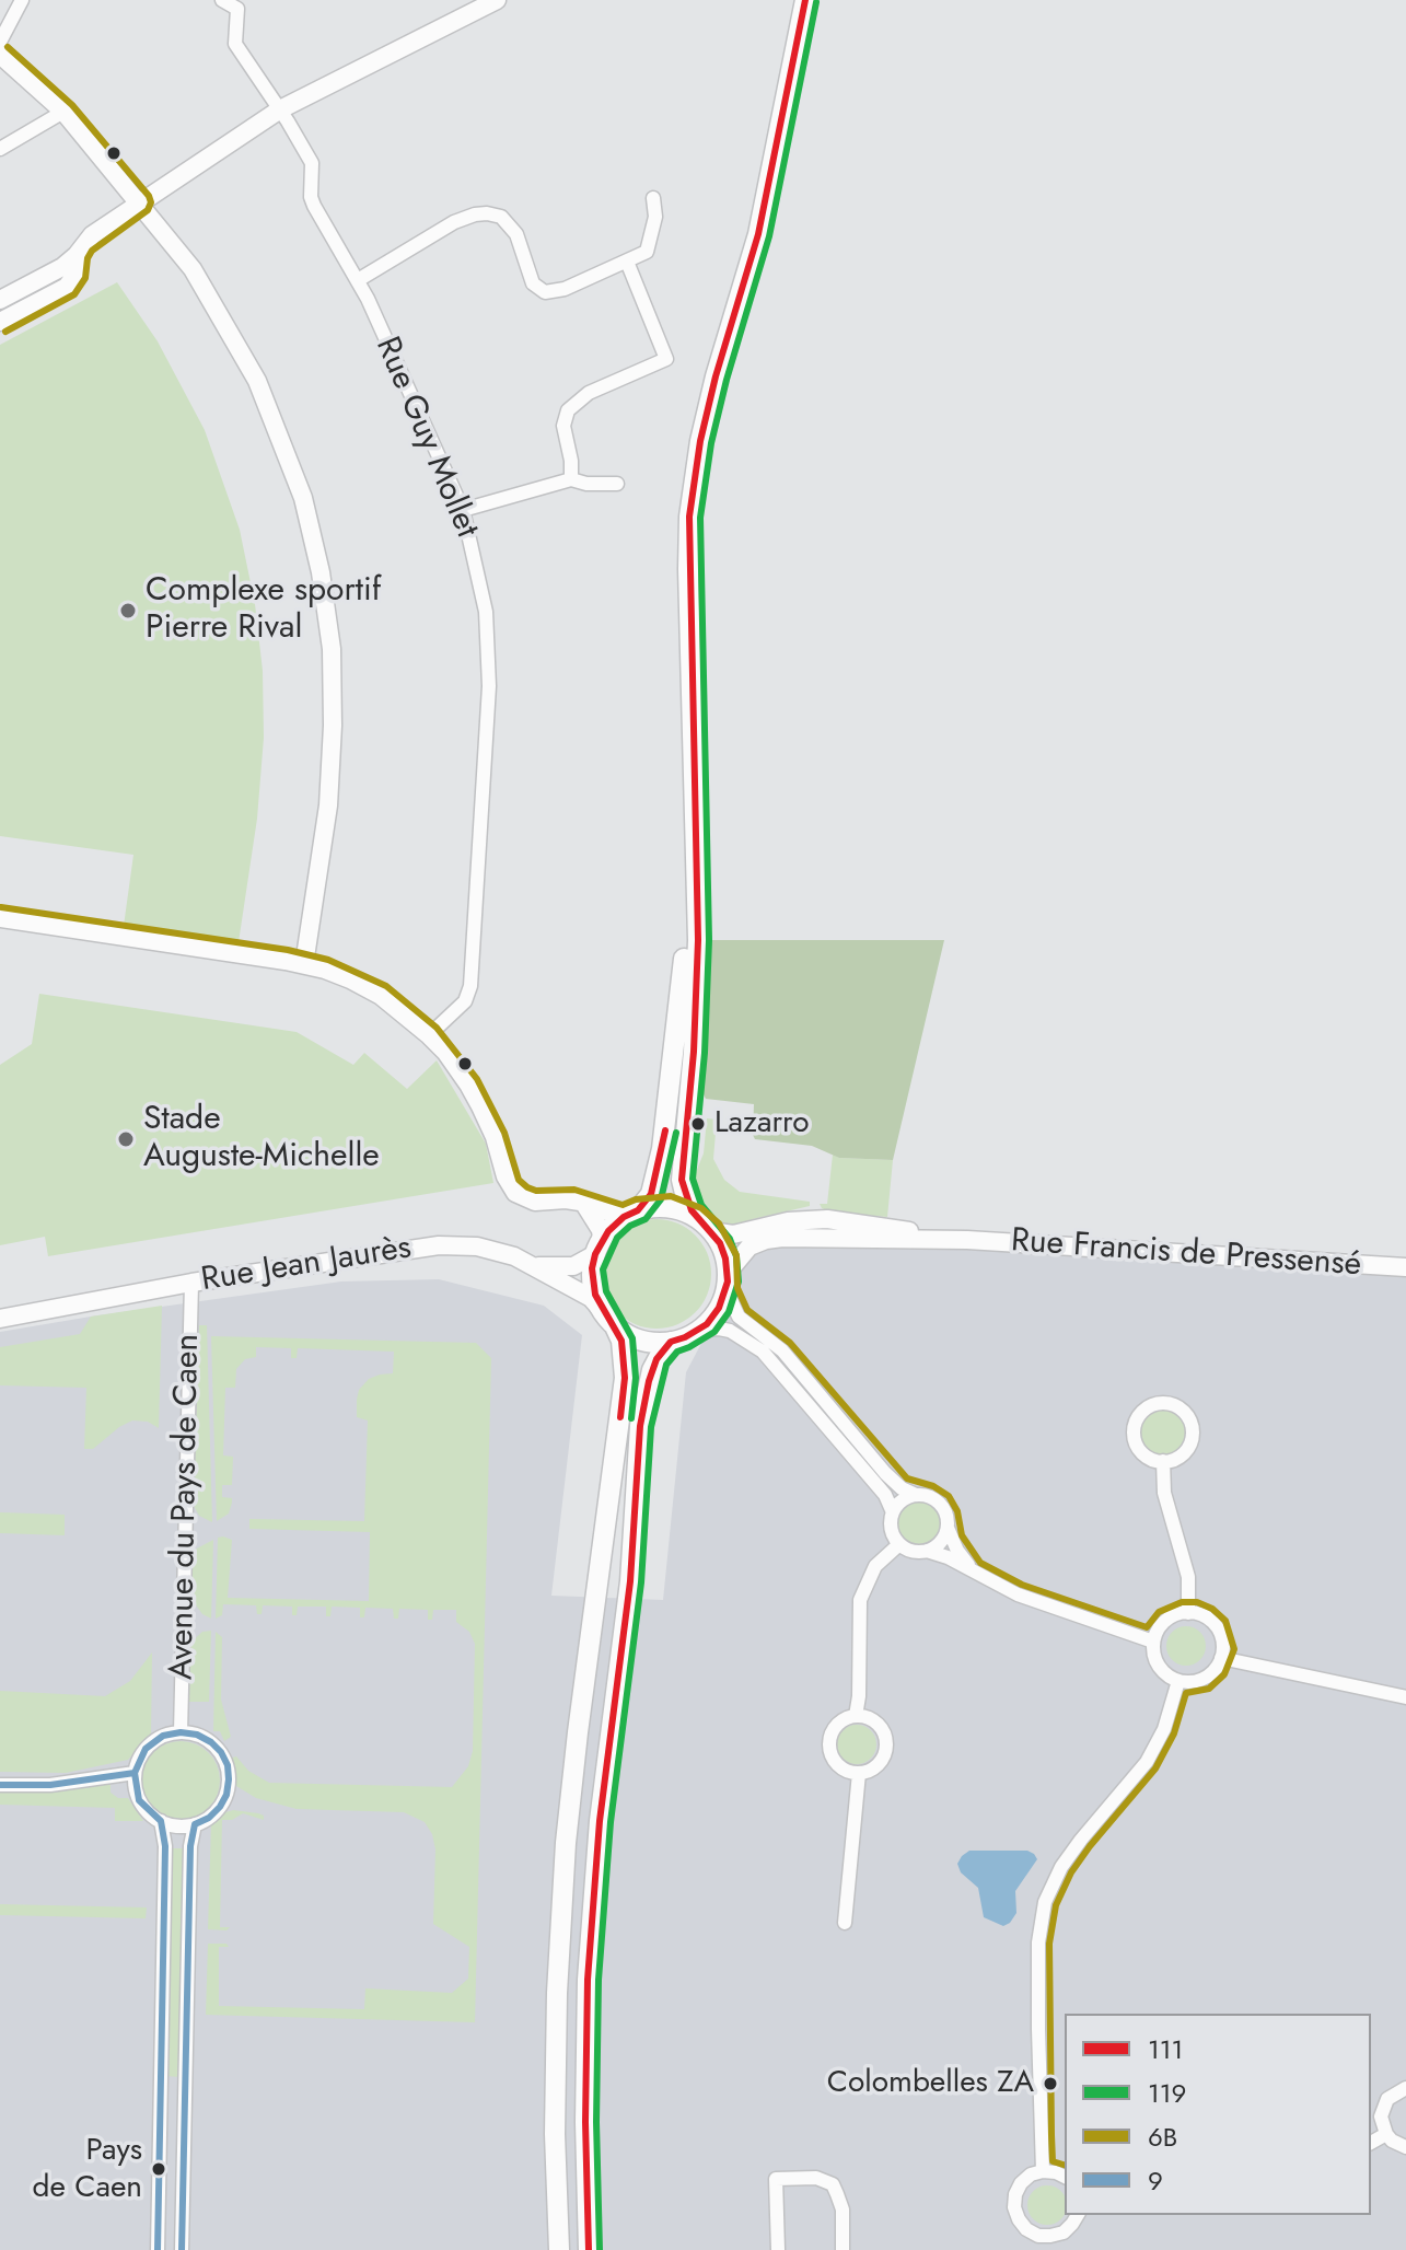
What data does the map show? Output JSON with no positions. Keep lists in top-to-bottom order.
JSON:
{
  "streets": {
    "street": [
      "Rue Guy Mollet",
      "Rue Francis de Pressensé",
      "Rue Jean Jaurès",
      "Avenue du Pays de Caen"
    ]
  },
  "crossings": [
    ["Rue Jean Jaurès", "Avenue du Pays de Caen"]
  ],
  "places": [
    "Complexe sportif Pierre Rival",
    "Lazarro",
    "Stade Auguste-Michelle",
    "Colombelles ZA",
    "Pays de Caen"
  ],
  "lines": [
    "transit line 111",
    "transit line 119",
    "transit line 6B",
    "transit line 9"
  ],
  "legend": [
    "111",
    "119",
    "6B",
    "9"
  ]
}
